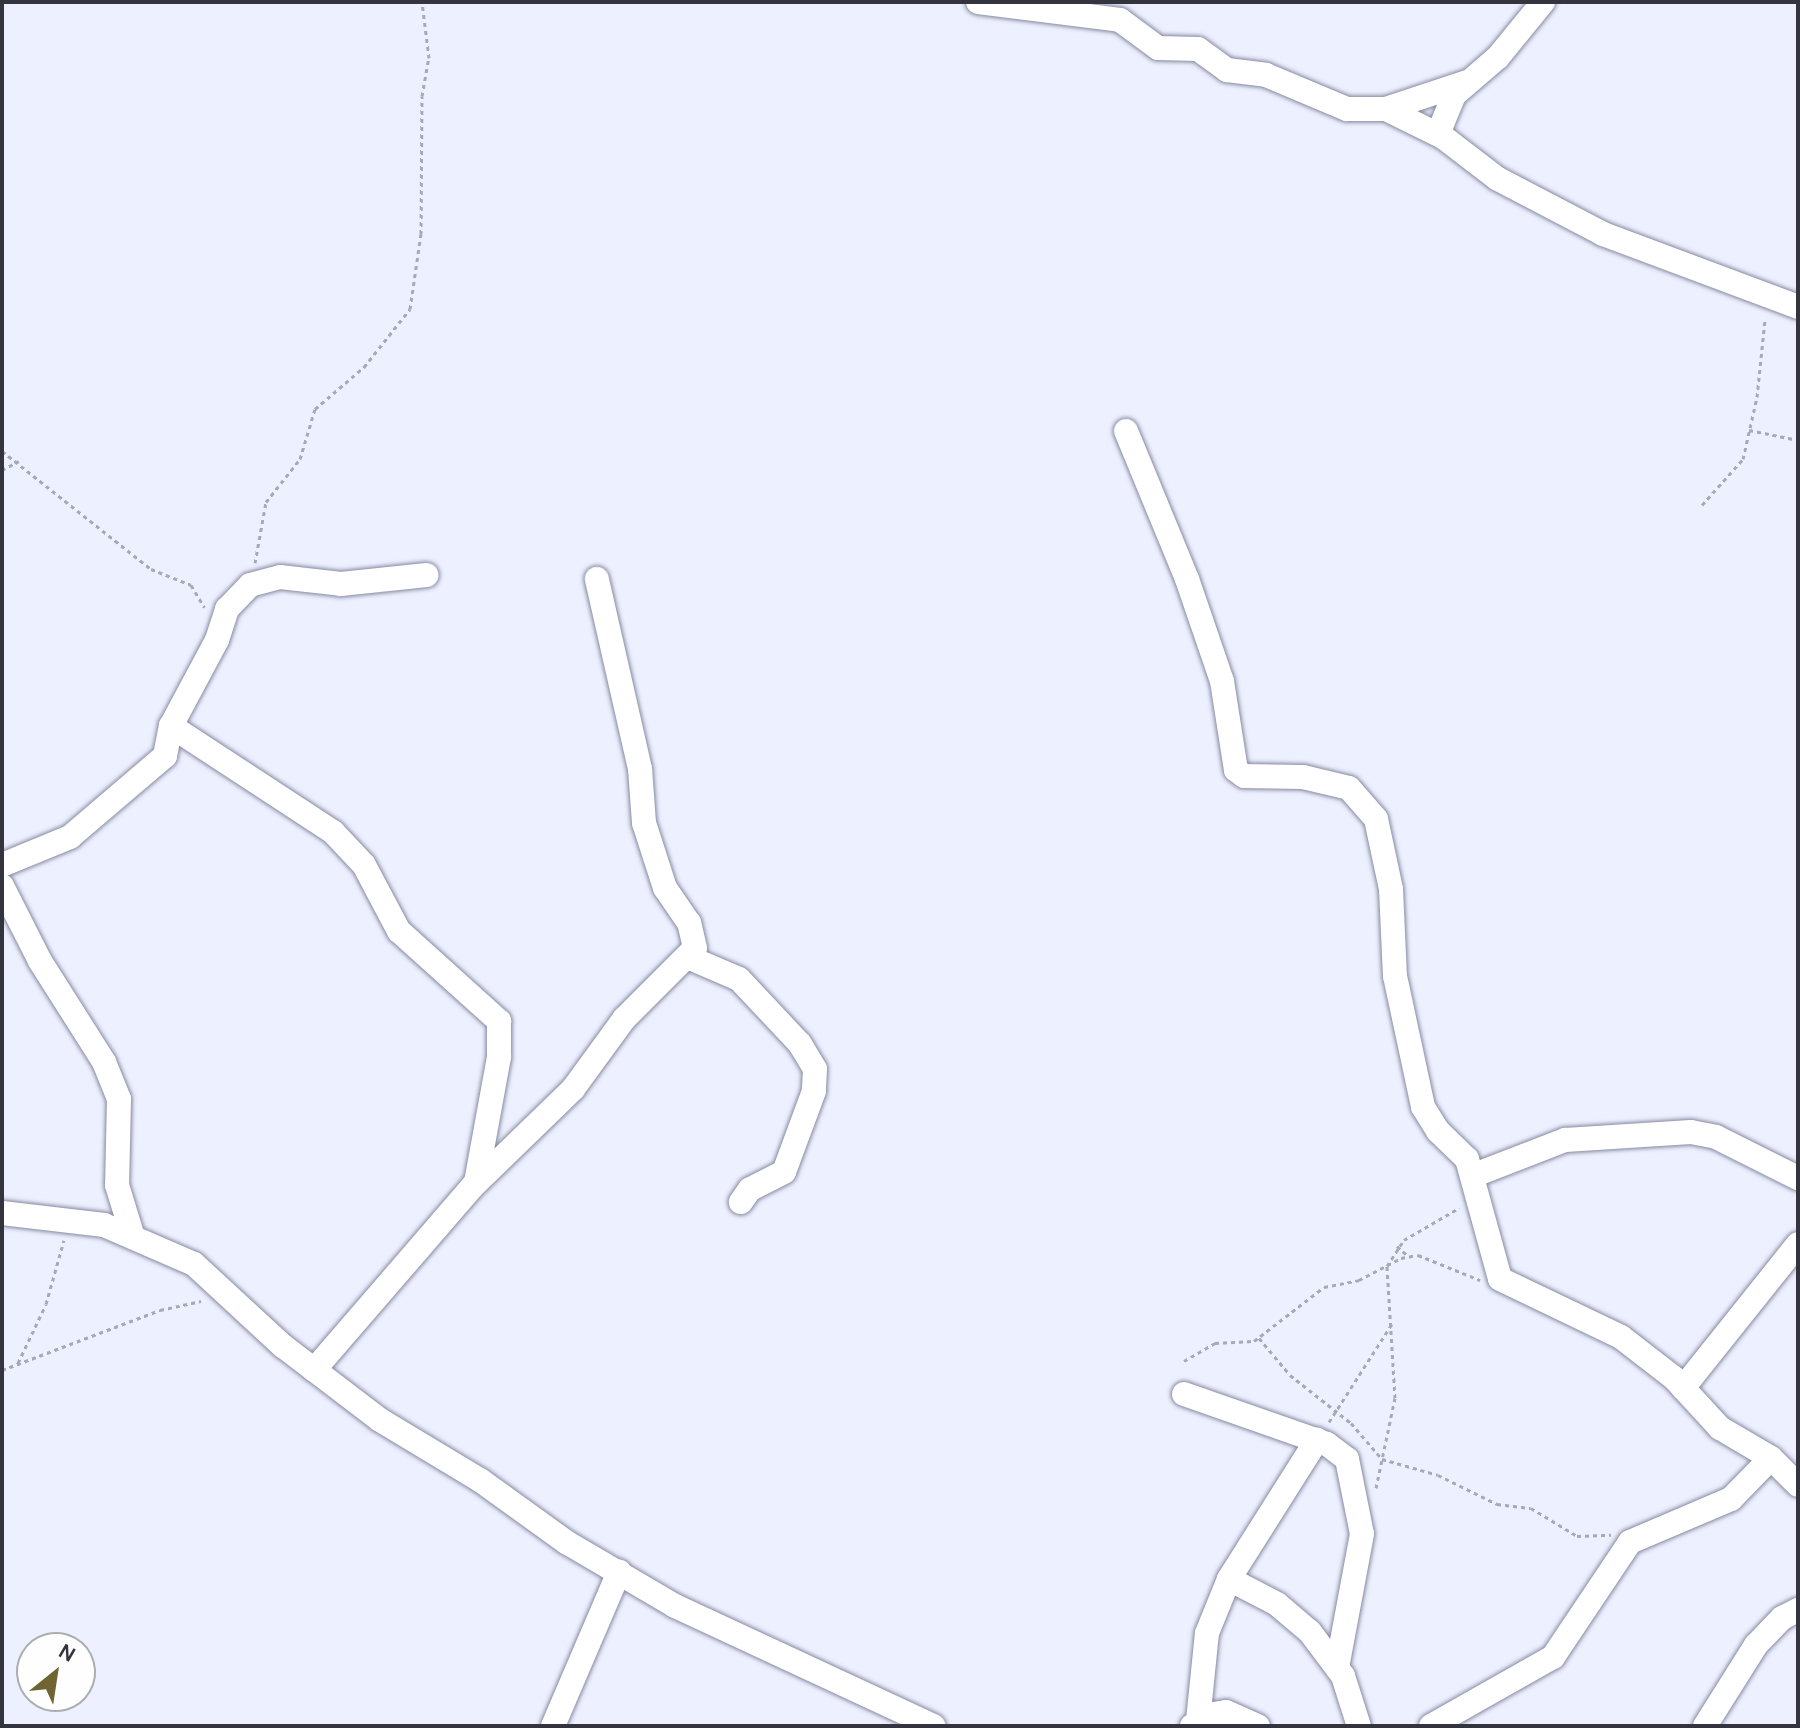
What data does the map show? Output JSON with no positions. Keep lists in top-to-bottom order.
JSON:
{
  "north": "top right"
}
